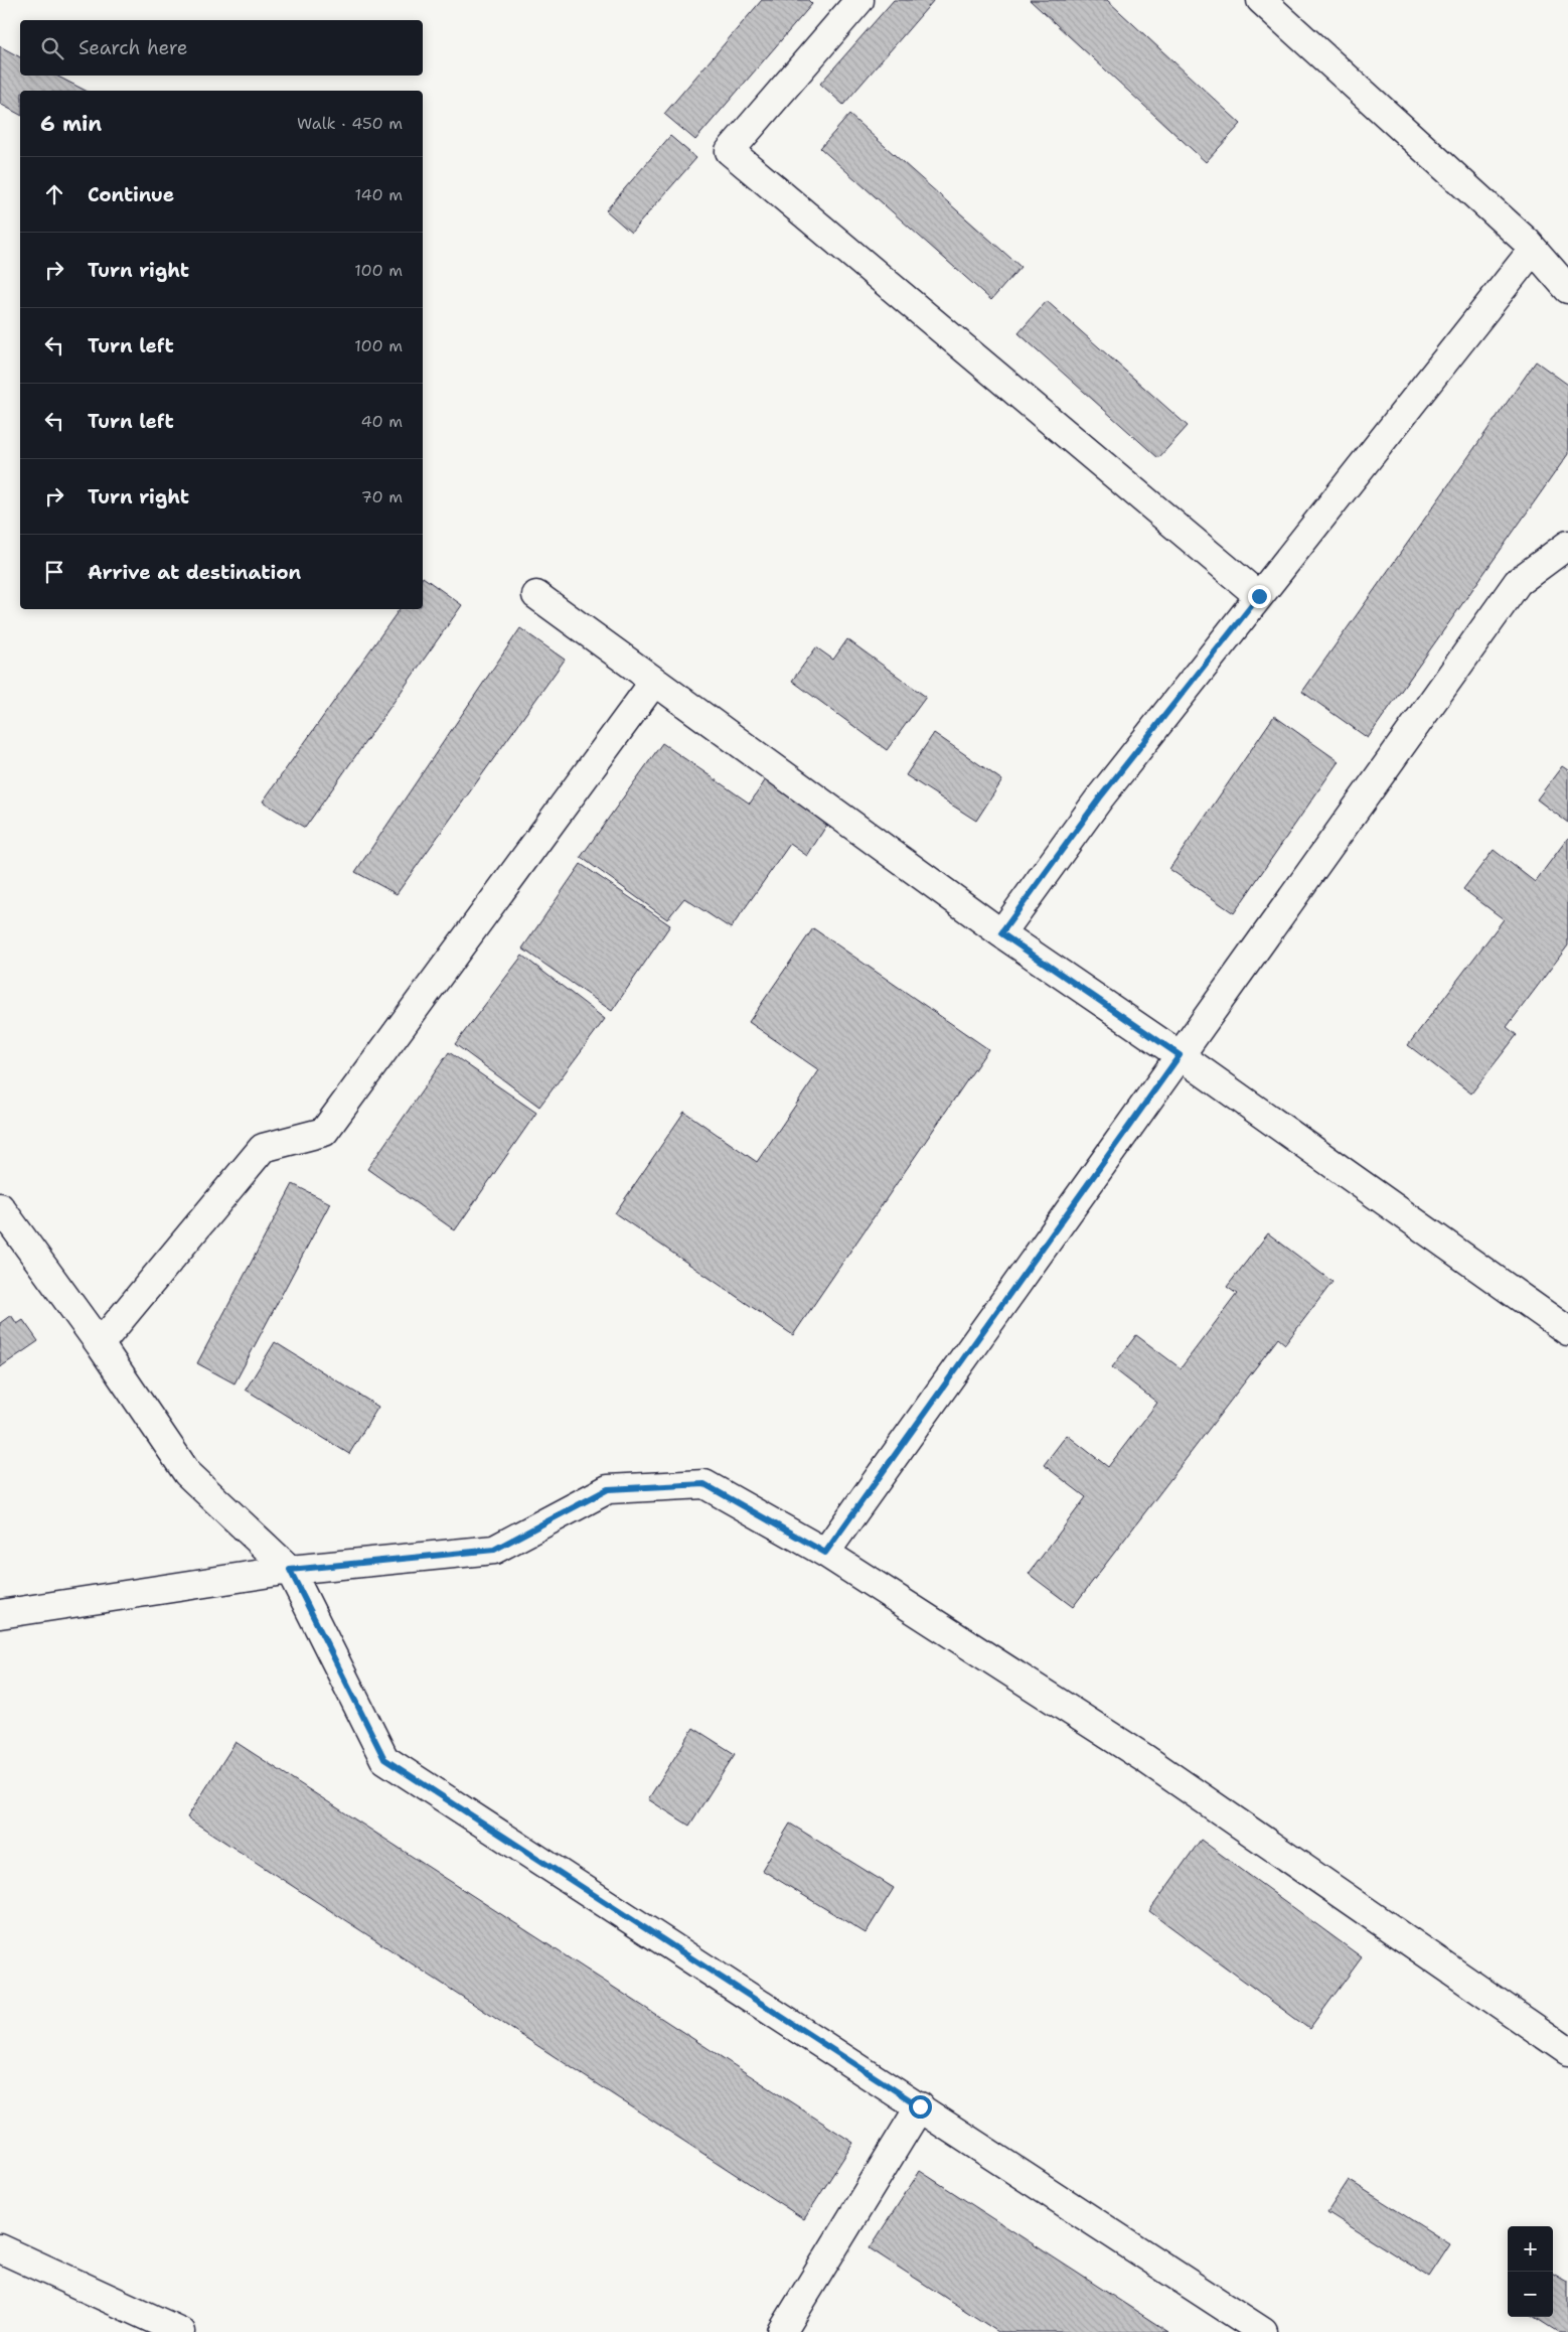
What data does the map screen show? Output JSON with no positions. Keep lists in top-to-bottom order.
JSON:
{
  "page": {
    "search": "Search here",
    "heading": ["6 min", "Walk · 450 m"],
    "list": [
      ["Continue", "140 m"],
      ["Turn right", "100 m"],
      ["Turn left", "100 m"],
      ["Turn left", "40 m"],
      ["Turn right", "70 m"],
      "Arrive at destination"
    ],
    "map_buttons": ["+", "−"]
  }
}
